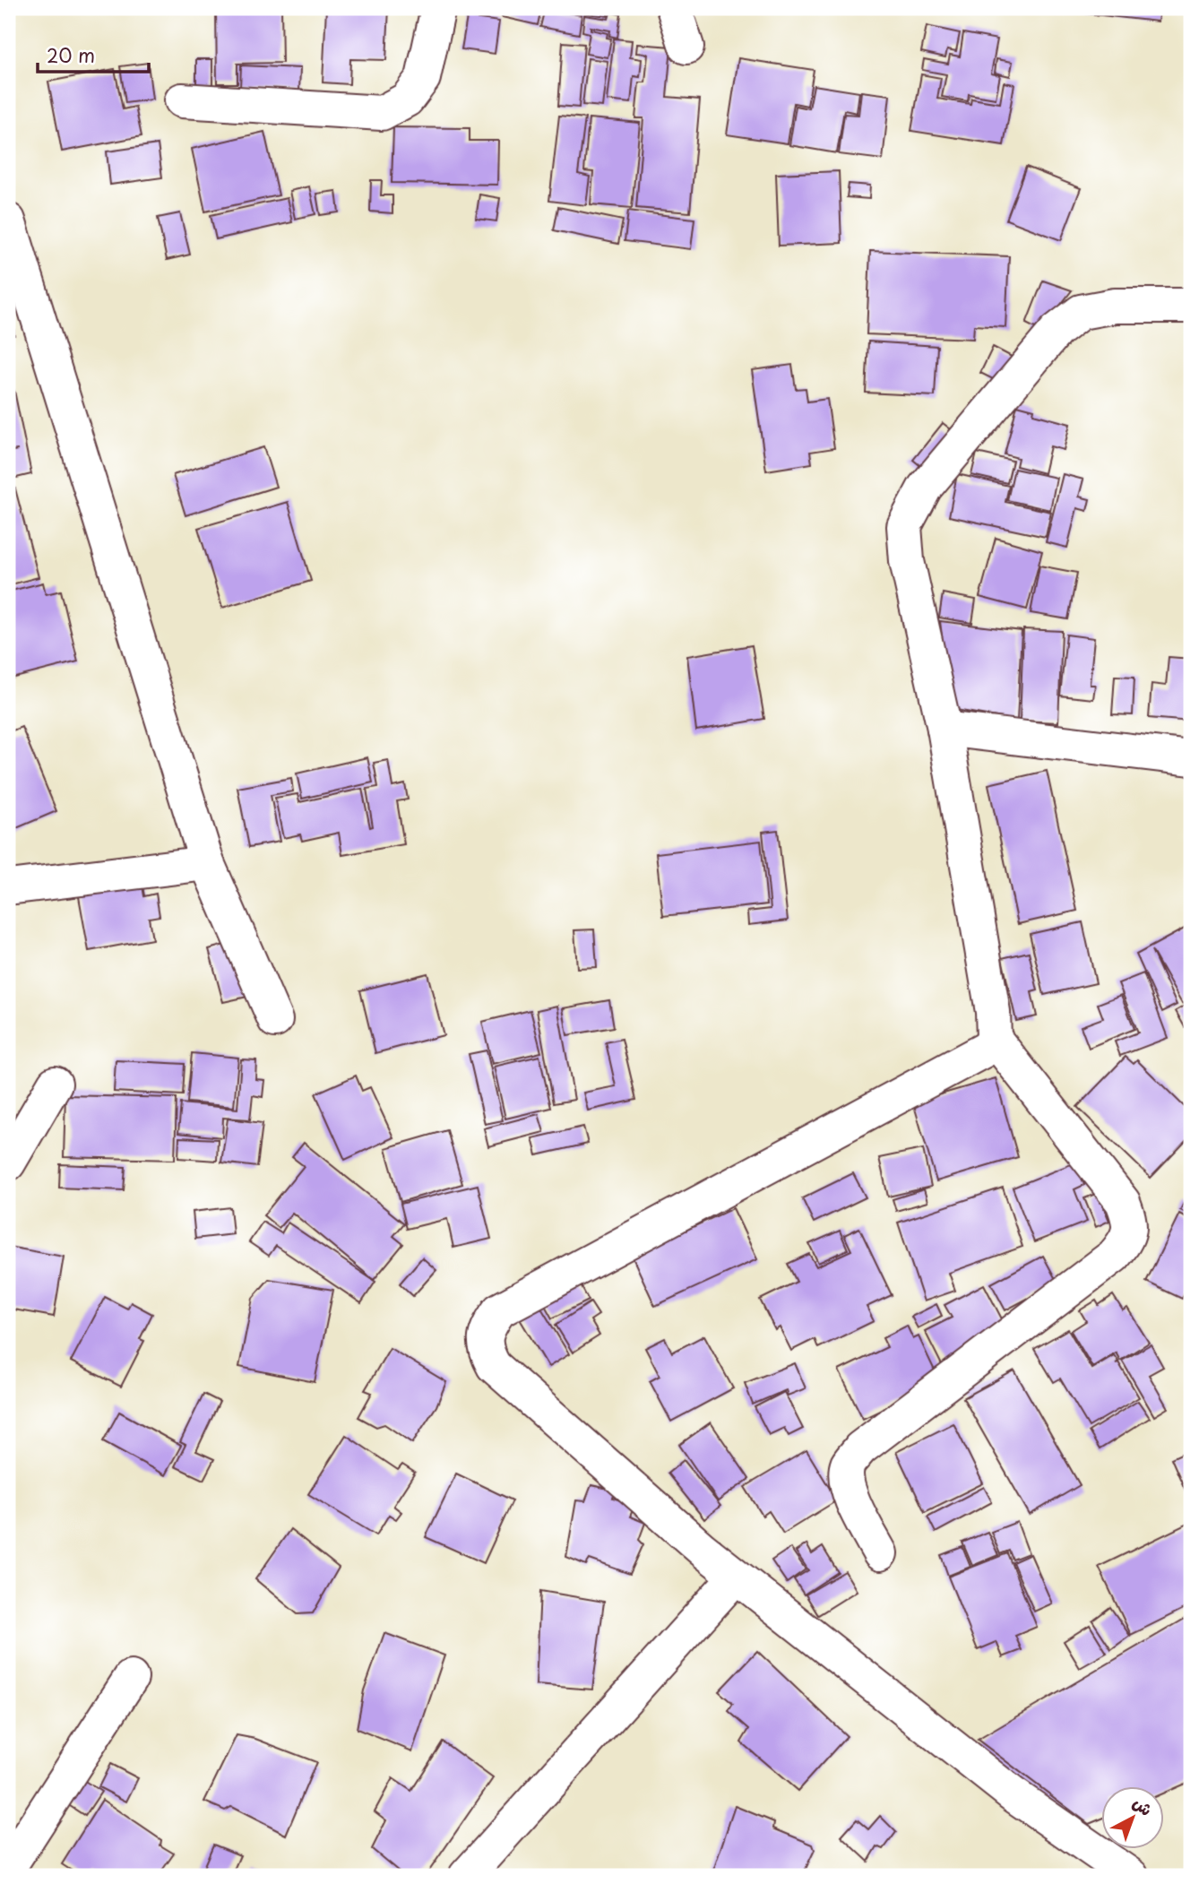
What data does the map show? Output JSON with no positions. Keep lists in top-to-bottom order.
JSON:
{
  "scale_bar": "20 m",
  "north": "top right"
}
